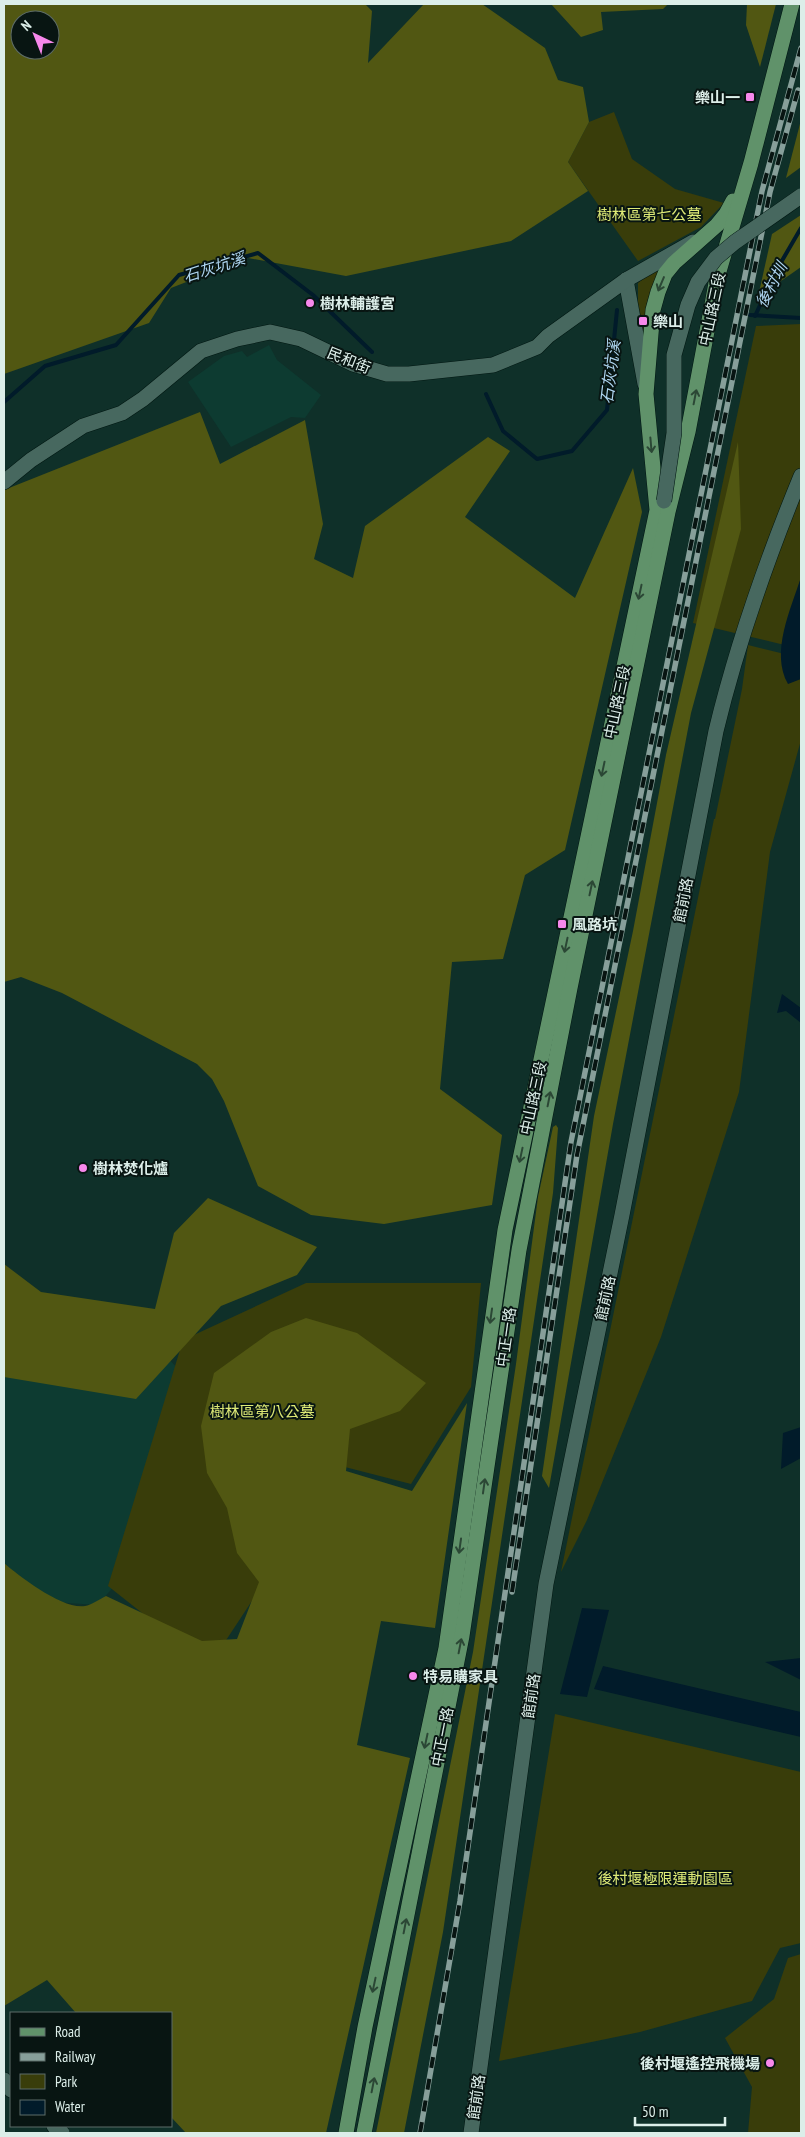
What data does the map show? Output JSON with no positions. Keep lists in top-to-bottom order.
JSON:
{
  "streets": {
    "main road": ["中山路三段", "中正一路"],
    "street": ["民和街", "館前路"]
  },
  "crossings": [
    ["中山路三段", "民和街"],
    ["中山路三段", "中正一路"]
  ],
  "water": ["石灰坑溪", "後村圳"],
  "parks": ["樹林區第七公墓", "樹林區第八公墓", "後村堰極限運動園區"],
  "places": {
    "transit": ["樂山一", "樂山", "風路坑"],
    "other": [
      "樹林輔護宮",
      "樹林焚化爐",
      "特易購家具",
      "後村堰遙控飛機場"
    ]
  },
  "legend": [
    "Road",
    "Railway",
    "Park",
    "Water"
  ],
  "scale_bar": "50 m",
  "north": "top left"
}
